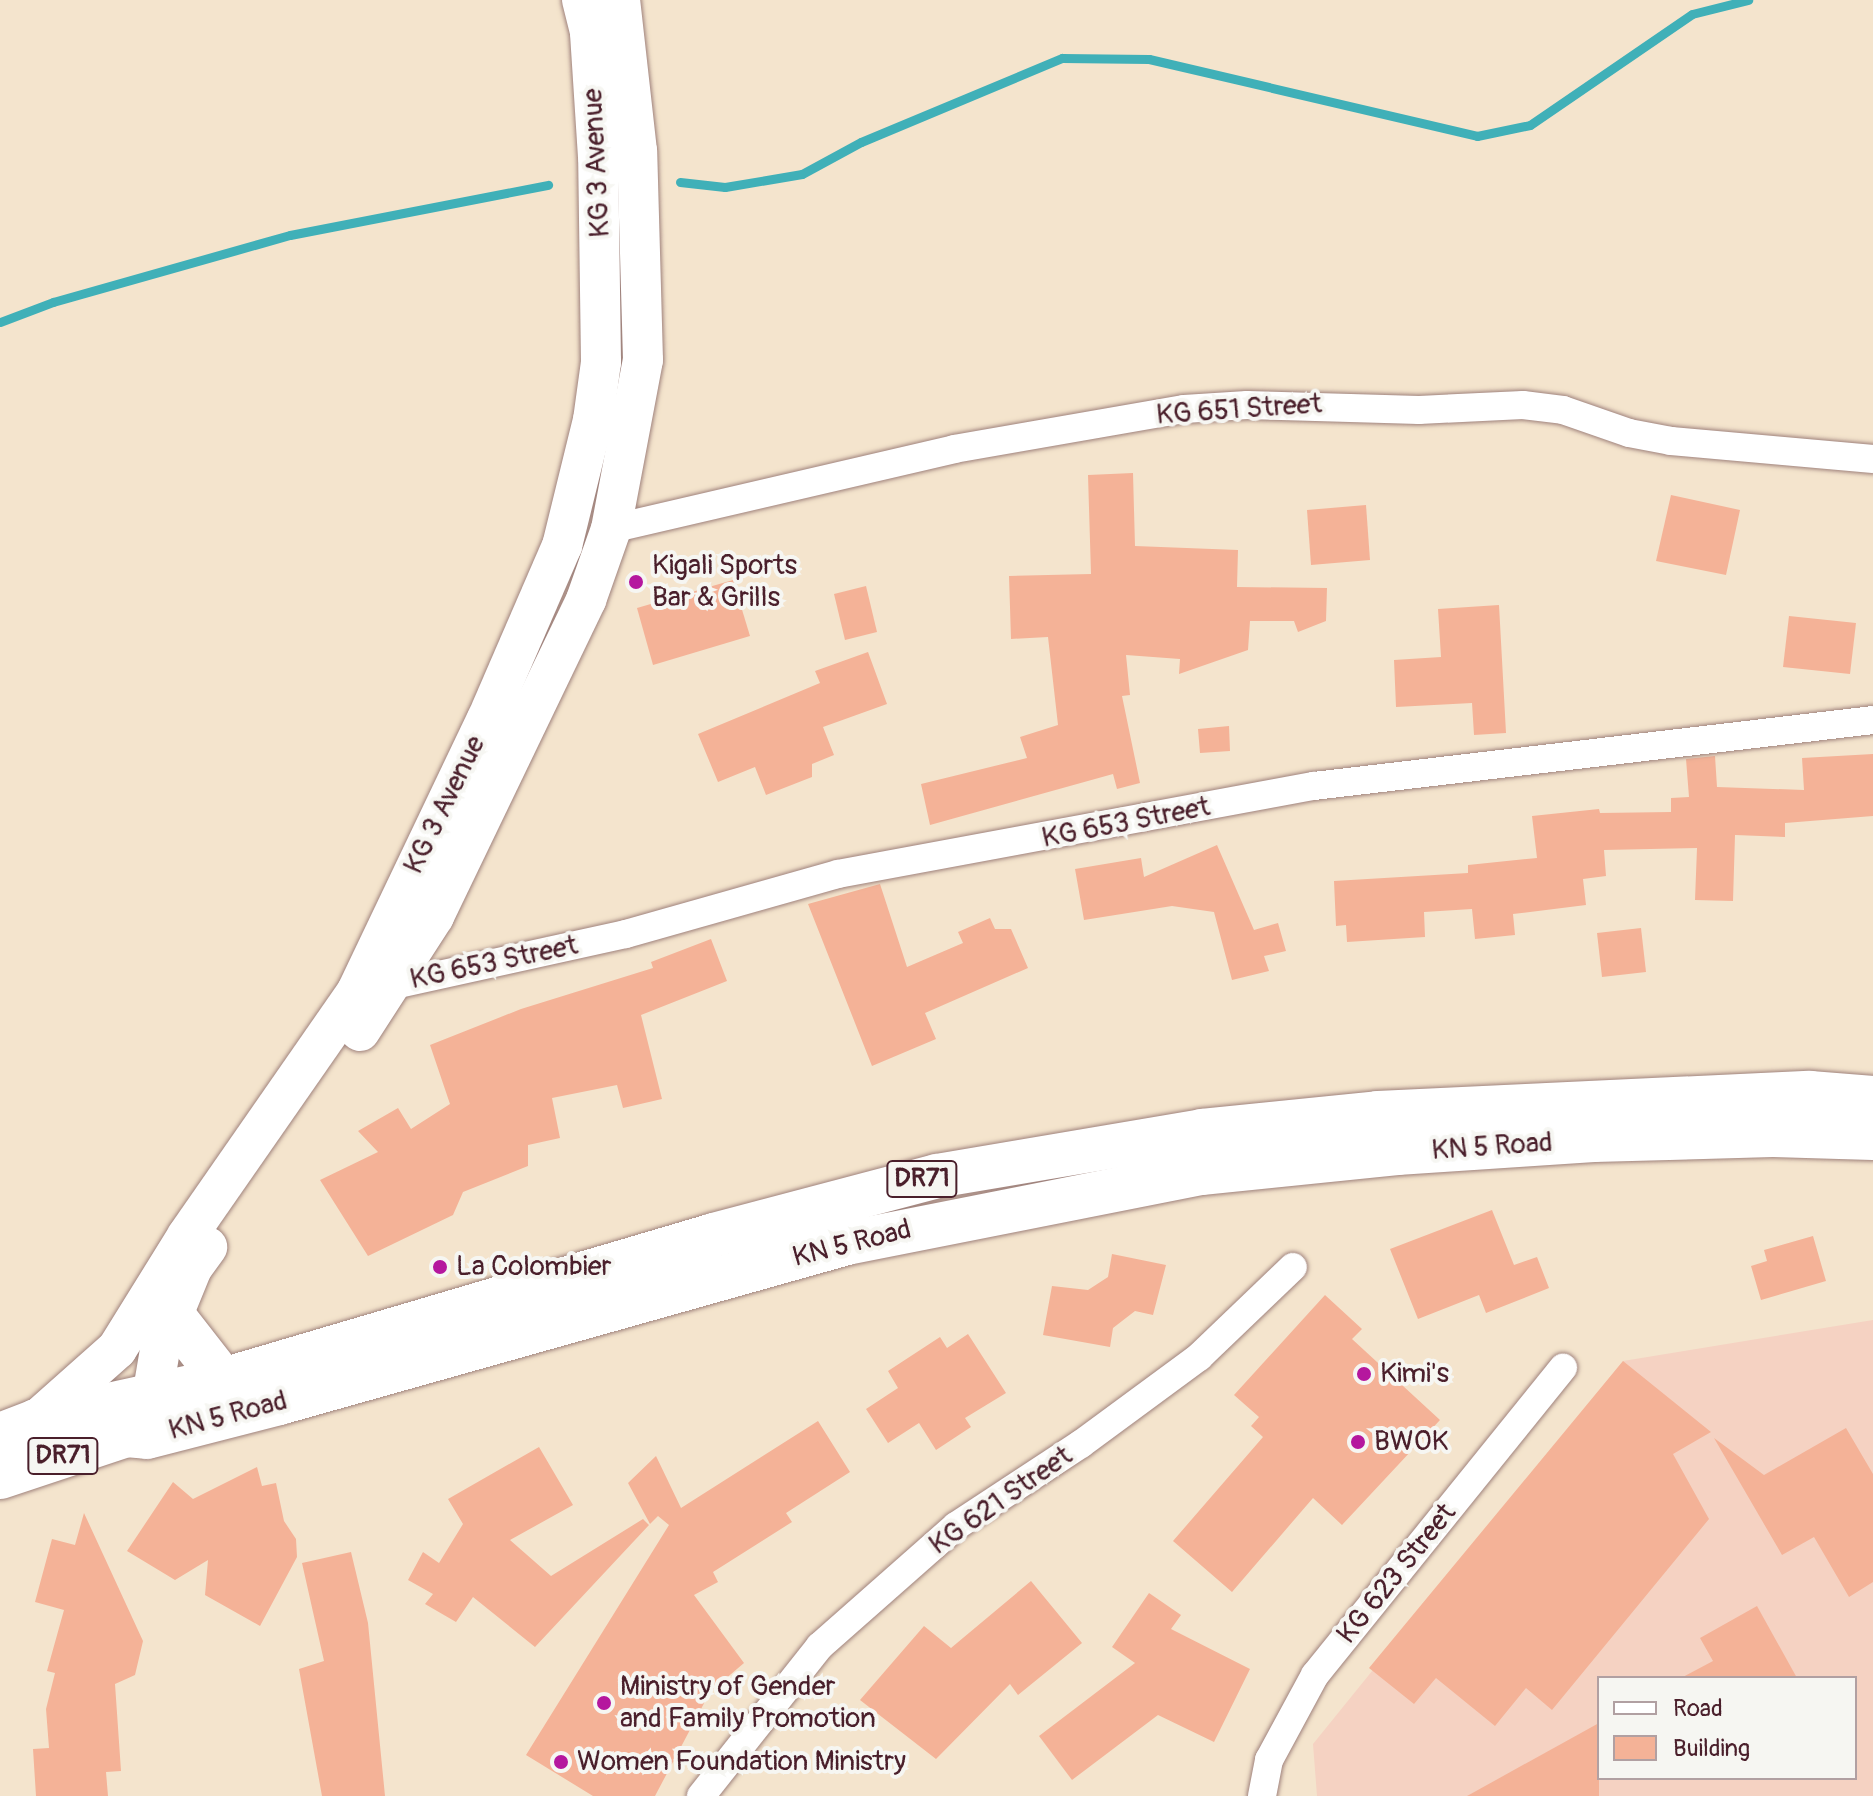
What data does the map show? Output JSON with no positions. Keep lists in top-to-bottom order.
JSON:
{
  "streets": {
    "main road": ["KG 3 Avenue", "KN 5 Road", "DR71"],
    "street": [
      "KG 651 Street",
      "KG 653 Street",
      "KG 621 Street",
      "KG 623 Street"
    ]
  },
  "crossings": [
    ["KG 3 Avenue", "KG 651 Street"],
    ["KG 3 Avenue", "KG 653 Street"],
    ["KG 3 Avenue", "KN 5 Road"]
  ],
  "places": [
    "Kigali Sports Bar & Grills",
    "La Colombier",
    "Kimi's",
    "BWOK",
    "Ministry of Gender and Family Promotion",
    "Women Foundation Ministry"
  ],
  "legend": ["Road", "Building"]
}
